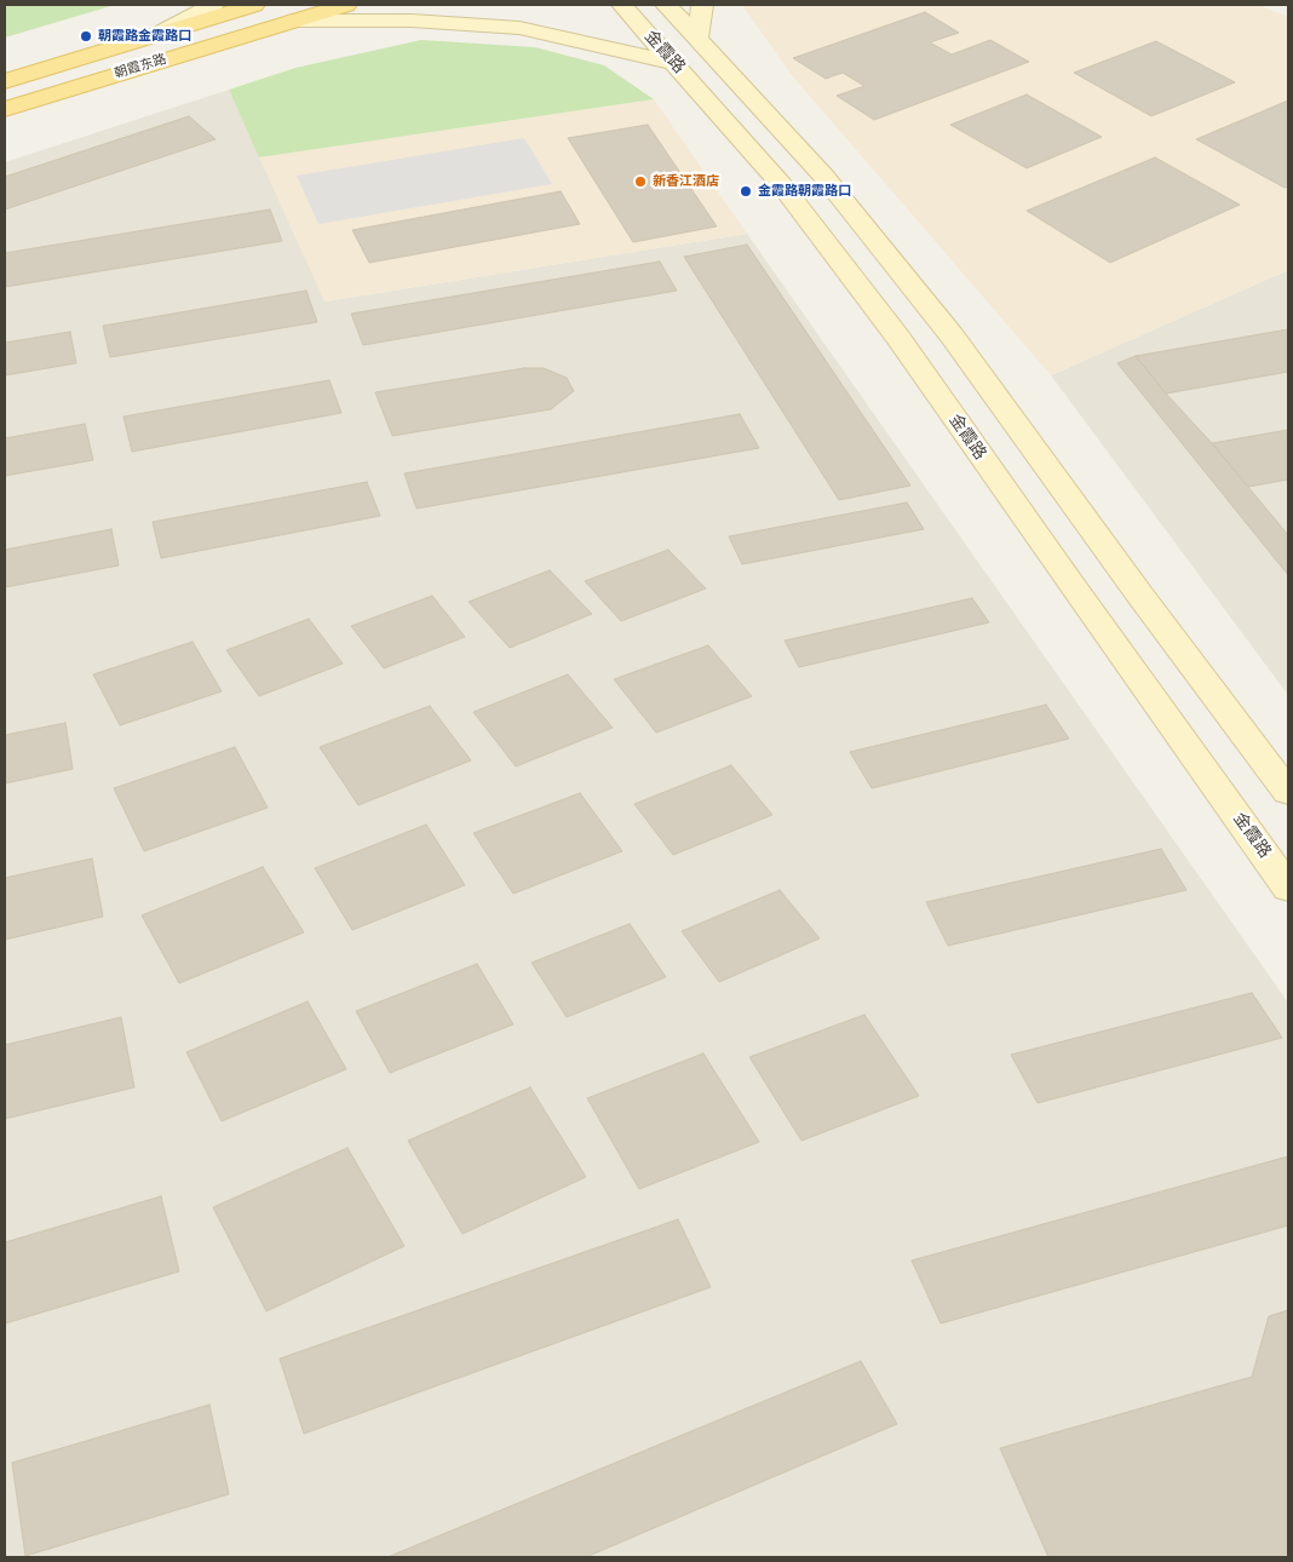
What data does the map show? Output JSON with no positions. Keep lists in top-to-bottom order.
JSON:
{
  "streets": {
    "main road": ["金霞路", "朝霞东路"]
  },
  "places": ["朝霞路金霞路口", "新香江酒店", "金霞路朝霞路口"]
}
